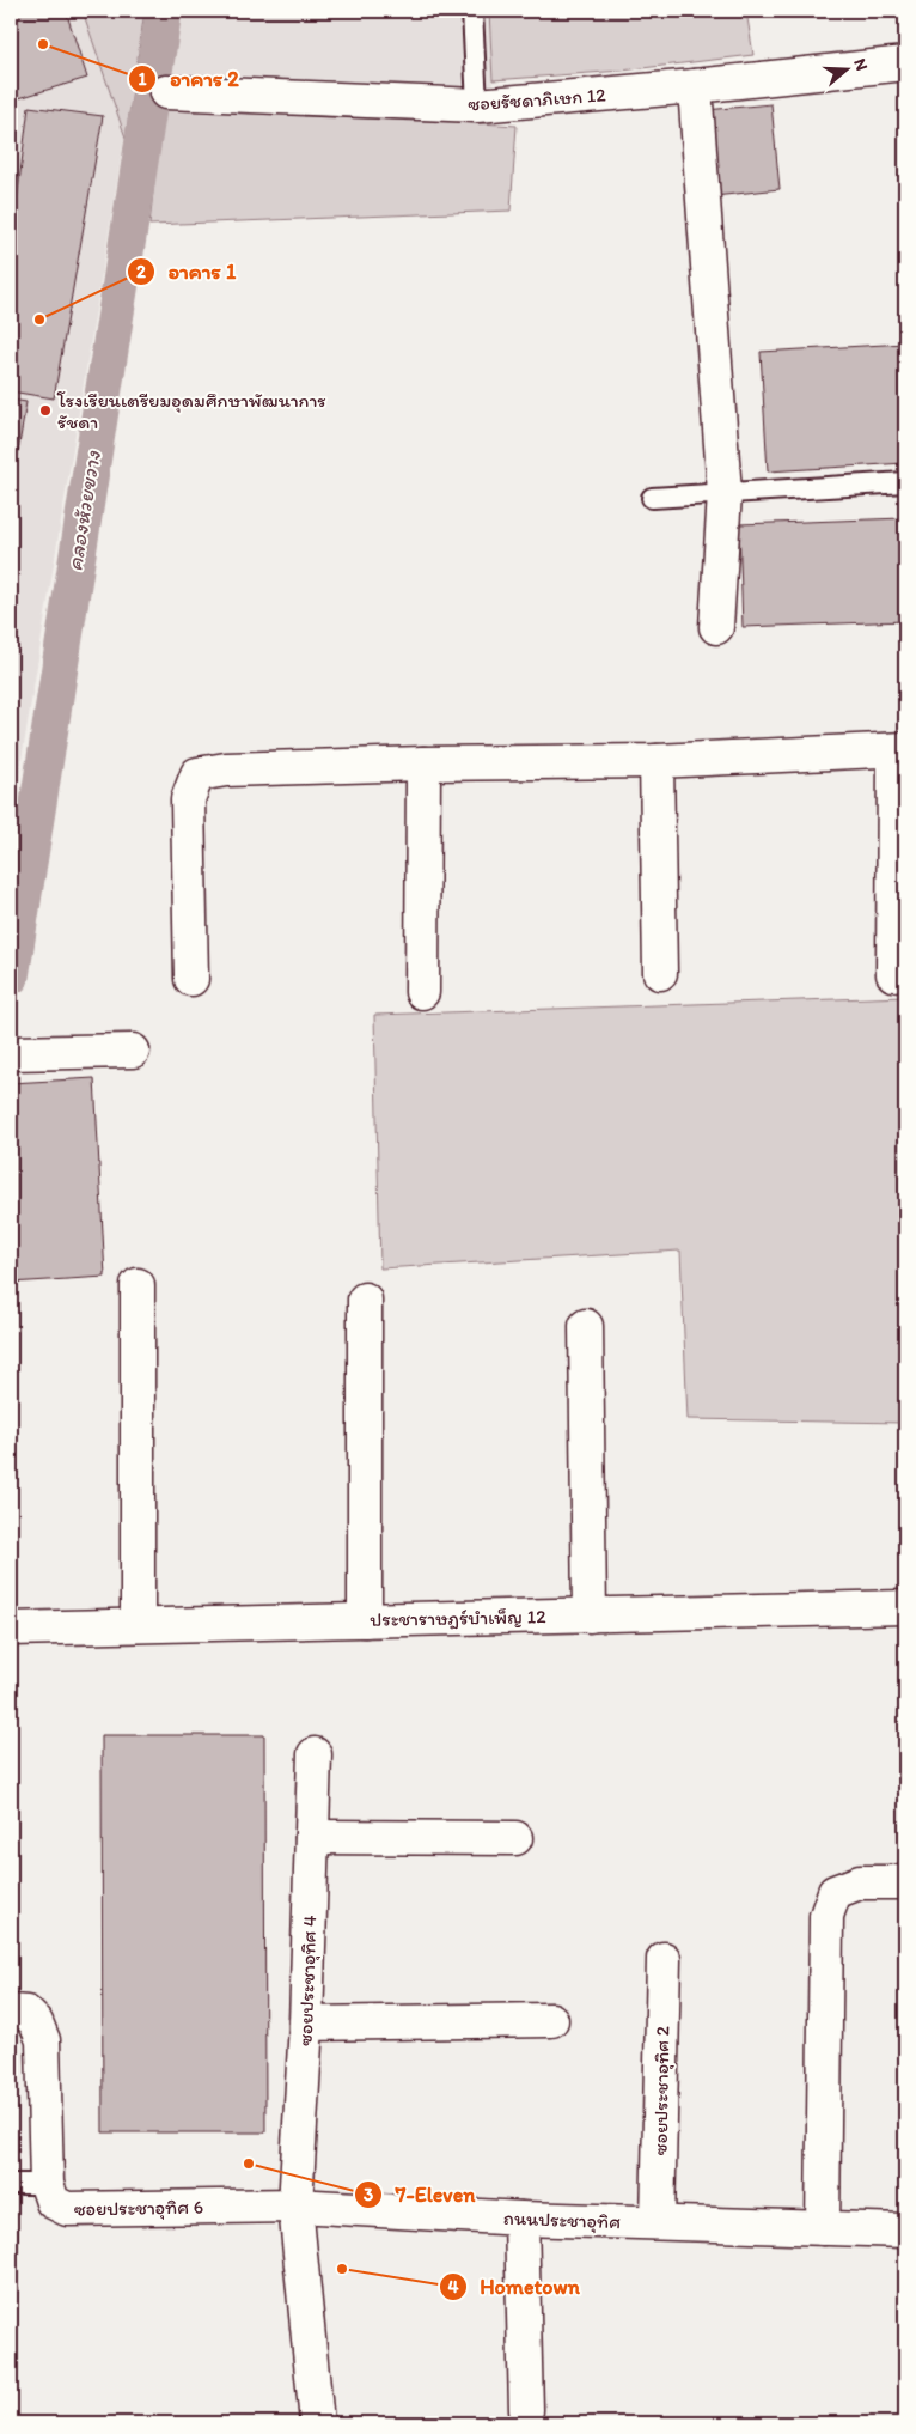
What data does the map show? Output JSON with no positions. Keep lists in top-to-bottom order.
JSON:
{
  "streets": {
    "street": [
      "ซอยรัชดาภิเษก 12",
      "ประชาราษฎร์บำเพ็ญ 12",
      "ซอยประชาอุทิศ 4",
      "ซอยประชาอุทิศ 2",
      "ซอยประชาอุทิศ 6",
      "ถนนประชาอุทิศ"
    ]
  },
  "crossings": [
    ["ซอยประชาอุทิศ 4", "ซอยประชาอุทิศ 6"],
    ["ซอยประชาอุทิศ 4", "ถนนประชาอุทิศ"],
    ["ซอยประชาอุทิศ 2", "ถนนประชาอุทิศ"],
    ["ซอยประชาอุทิศ 6", "ถนนประชาอุทิศ"]
  ],
  "water": ["คลองห้วยขวาง"],
  "places": [
    "อาคาร 2",
    "อาคาร 1",
    "โรงเรียนเตรียมอุดมศึกษาพัฒนาการ รัชดา",
    "7-Eleven",
    "Hometown"
  ],
  "north": "right"
}
